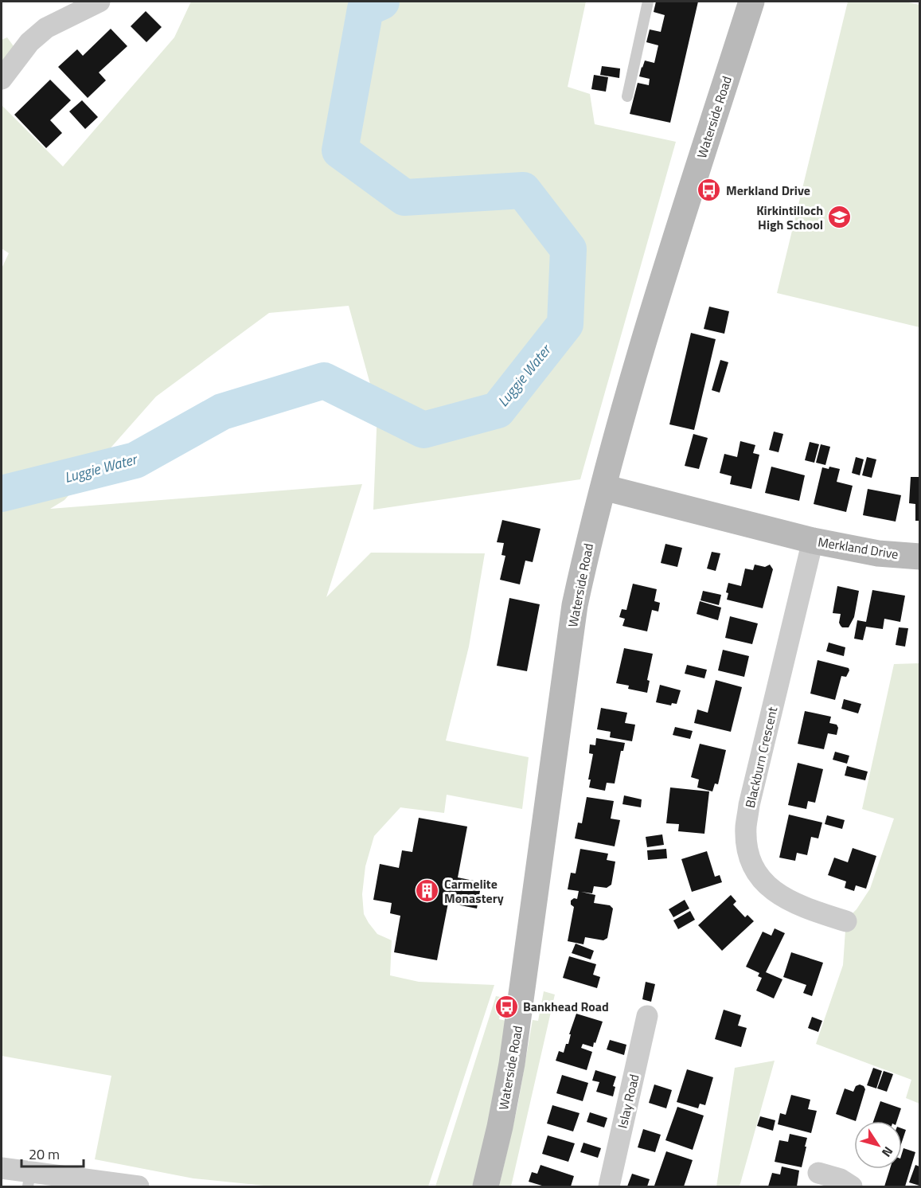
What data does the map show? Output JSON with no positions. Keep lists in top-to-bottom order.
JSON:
{
  "streets": {
    "main road": ["Waterside Road", "Merkland Drive"],
    "street": ["Blackburn Crescent", "Islay Road"]
  },
  "crossings": [
    ["Waterside Road", "Merkland Drive"],
    ["Merkland Drive", "Blackburn Crescent"]
  ],
  "water": ["Luggie Water"],
  "places": {
    "bus stop": ["Merkland Drive", "Bankhead Road"],
    "school or university": ["Kirkintilloch High School"],
    "building": ["Carmelite Monastery"]
  },
  "scale_bar": "20 m",
  "north": "bottom right"
}
